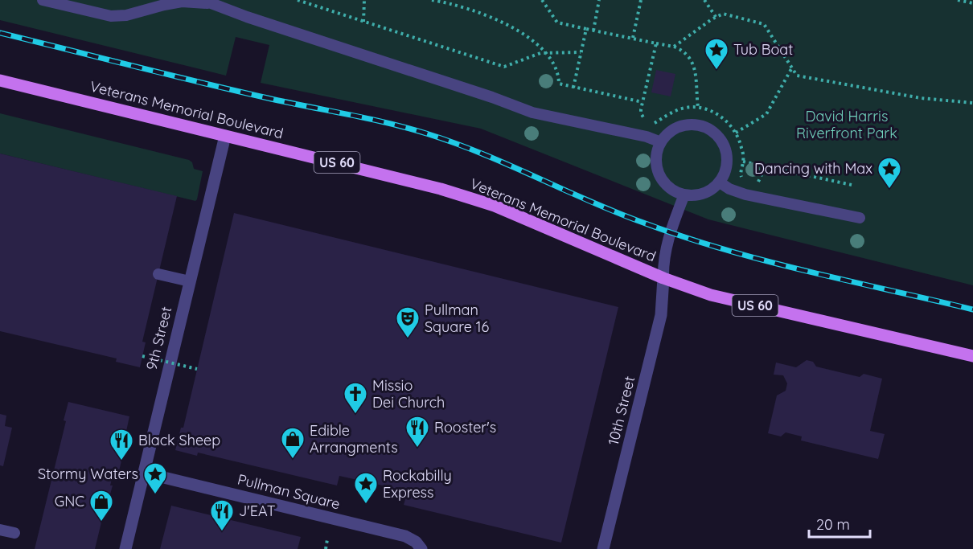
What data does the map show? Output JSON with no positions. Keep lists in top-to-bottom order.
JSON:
{
  "streets": {
    "main road": ["Veterans Memorial Boulevard", "US 60"],
    "street": ["9th Street", "10th Street", "Pullman Square"]
  },
  "crossings": [
    ["Veterans Memorial Boulevard", "9th Street"],
    ["Veterans Memorial Boulevard", "10th Street"],
    ["9th Street", "Pullman Square"]
  ],
  "parks": ["David Harris Riverfront Park"],
  "places": {
    "place": [
      "Tub Boat",
      "Dancing with Max",
      "Stormy Waters",
      "Rockabilly Express"
    ],
    "theatre": ["Pullman Square 16"],
    "church": ["Missio Dei Church"],
    "restaurant": ["Rooster's", "Black Sheep", "J'EAT"],
    "shop": ["Edible Arrangments", "GNC"]
  },
  "scale_bar": "20 m"
}
